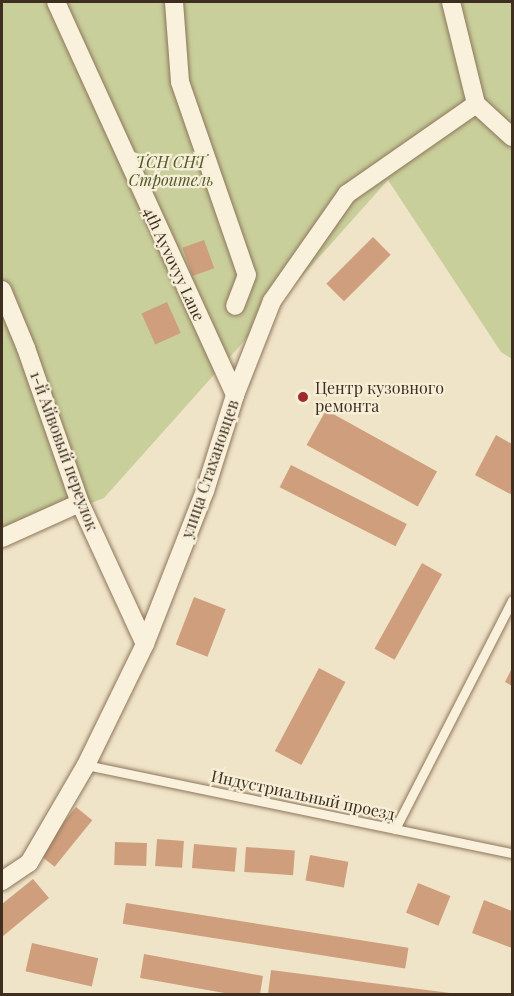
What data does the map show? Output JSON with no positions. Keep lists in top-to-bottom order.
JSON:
{
  "streets": {
    "street": ["4th Ayvovyy Lane", "1-й Айвовый переулок", "улица Стахановцев"],
    "lane": ["Индустриальный проезд"]
  },
  "crossings": [
    ["4th Ayvovyy Lane", "улица Стахановцев"],
    ["1-й Айвовый переулок", "улица Стахановцев"],
    ["улица Стахановцев", "Индустриальный проезд"]
  ],
  "parks": ["ТСН СНТ Строитель"],
  "places": ["Центр кузовного ремонта"]
}
